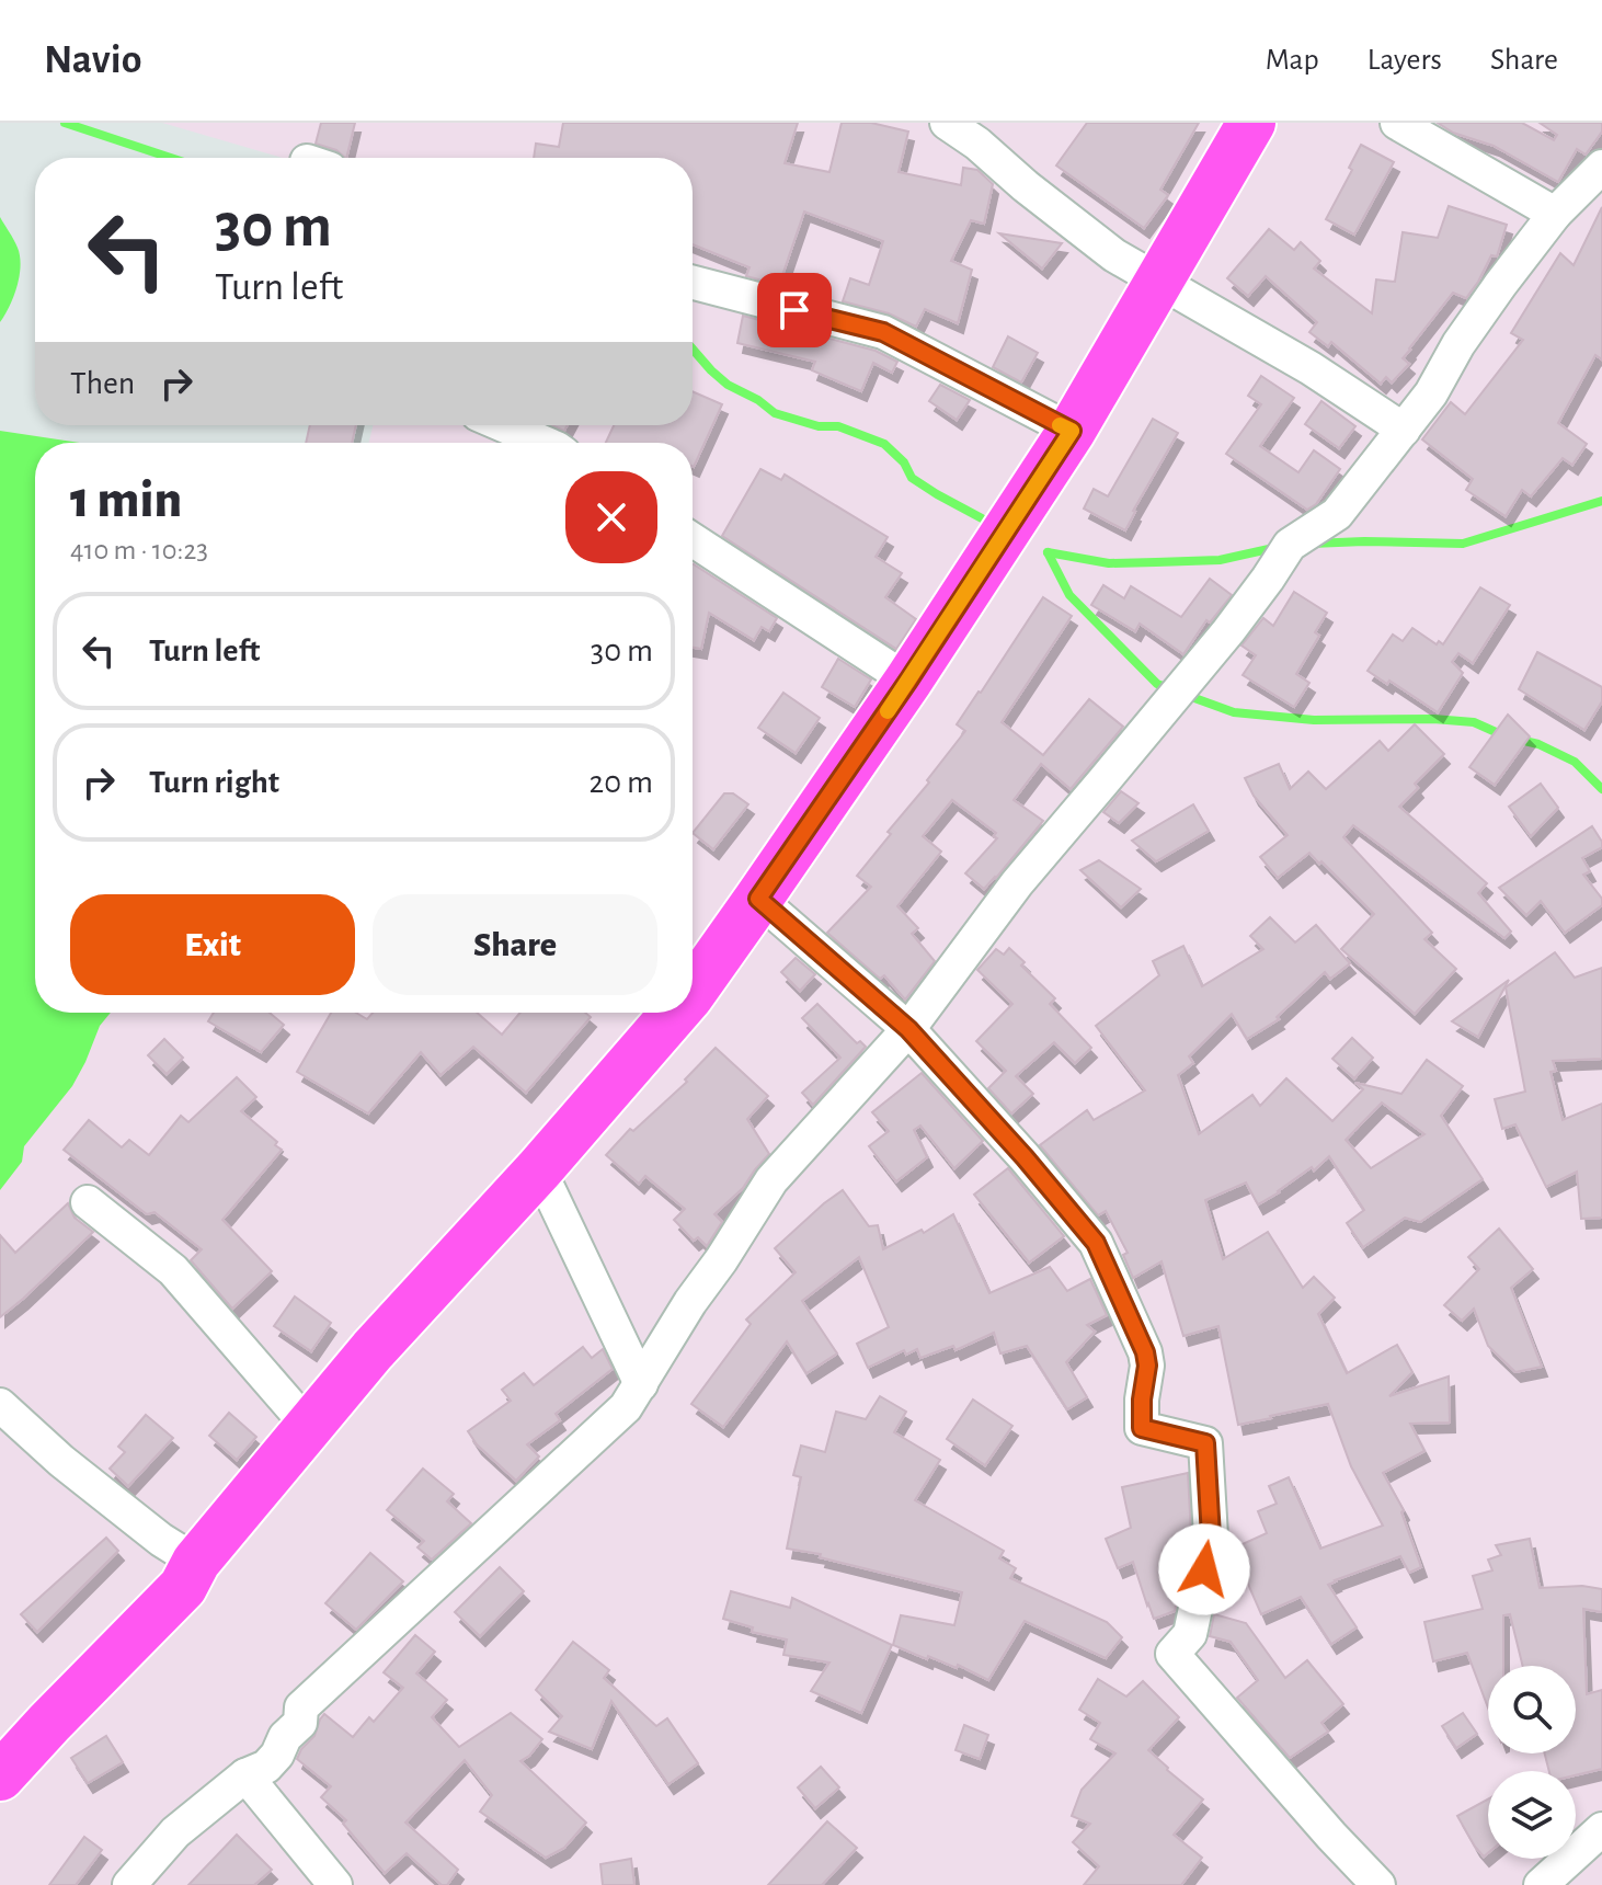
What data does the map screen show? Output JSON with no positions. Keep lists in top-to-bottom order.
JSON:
{
  "page": {
    "header": "Navio",
    "nav": ["Map", "Layers", "Share"],
    "turn": ["30 m", "Turn left"],
    "then": "Then",
    "heading": ["1 min", "410 m · 10:23"],
    "list": [
      {
        "name": "Turn left",
        "value": "30 m"
      },
      {
        "name": "Turn right",
        "value": "20 m"
      }
    ],
    "buttons": ["Exit", "Share"]
  }
}
